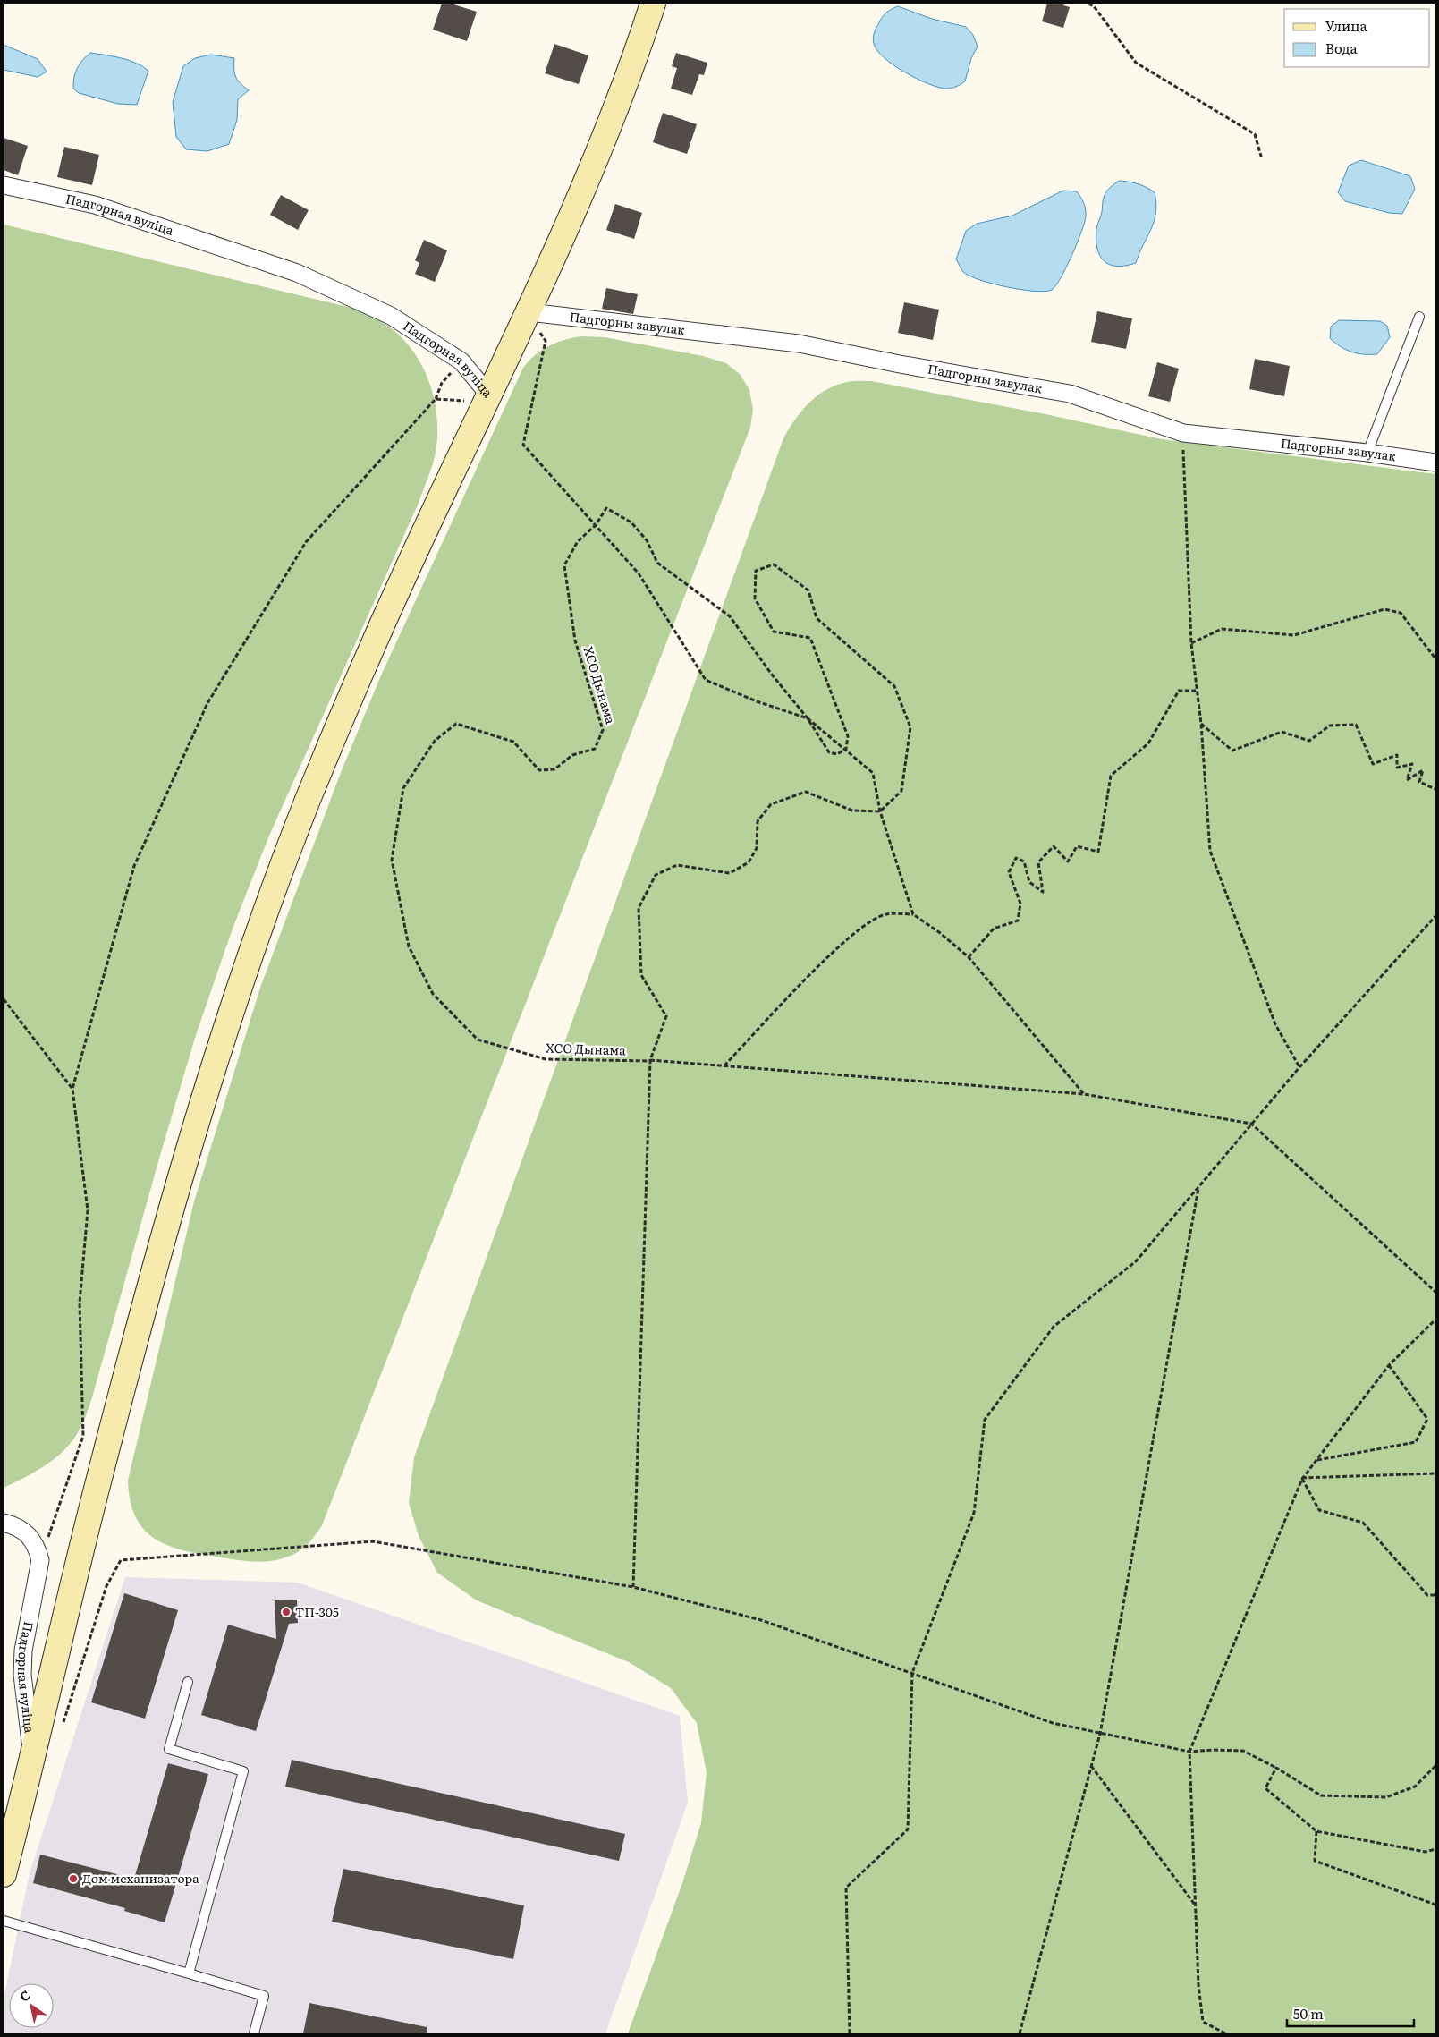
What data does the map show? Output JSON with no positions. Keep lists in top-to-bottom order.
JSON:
{
  "streets": {
    "street": ["Падгорная вуліца", "Падгорны завулак"],
    "path": ["XCO Дынама"]
  },
  "crossings": [
    ["Падгорная вуліца", "Падгорны завулак"]
  ],
  "places": ["ТП-305", "Дом механизатора"],
  "legend": ["Улица", "Вода"],
  "scale_bar": "50 m",
  "north": "top left"
}
